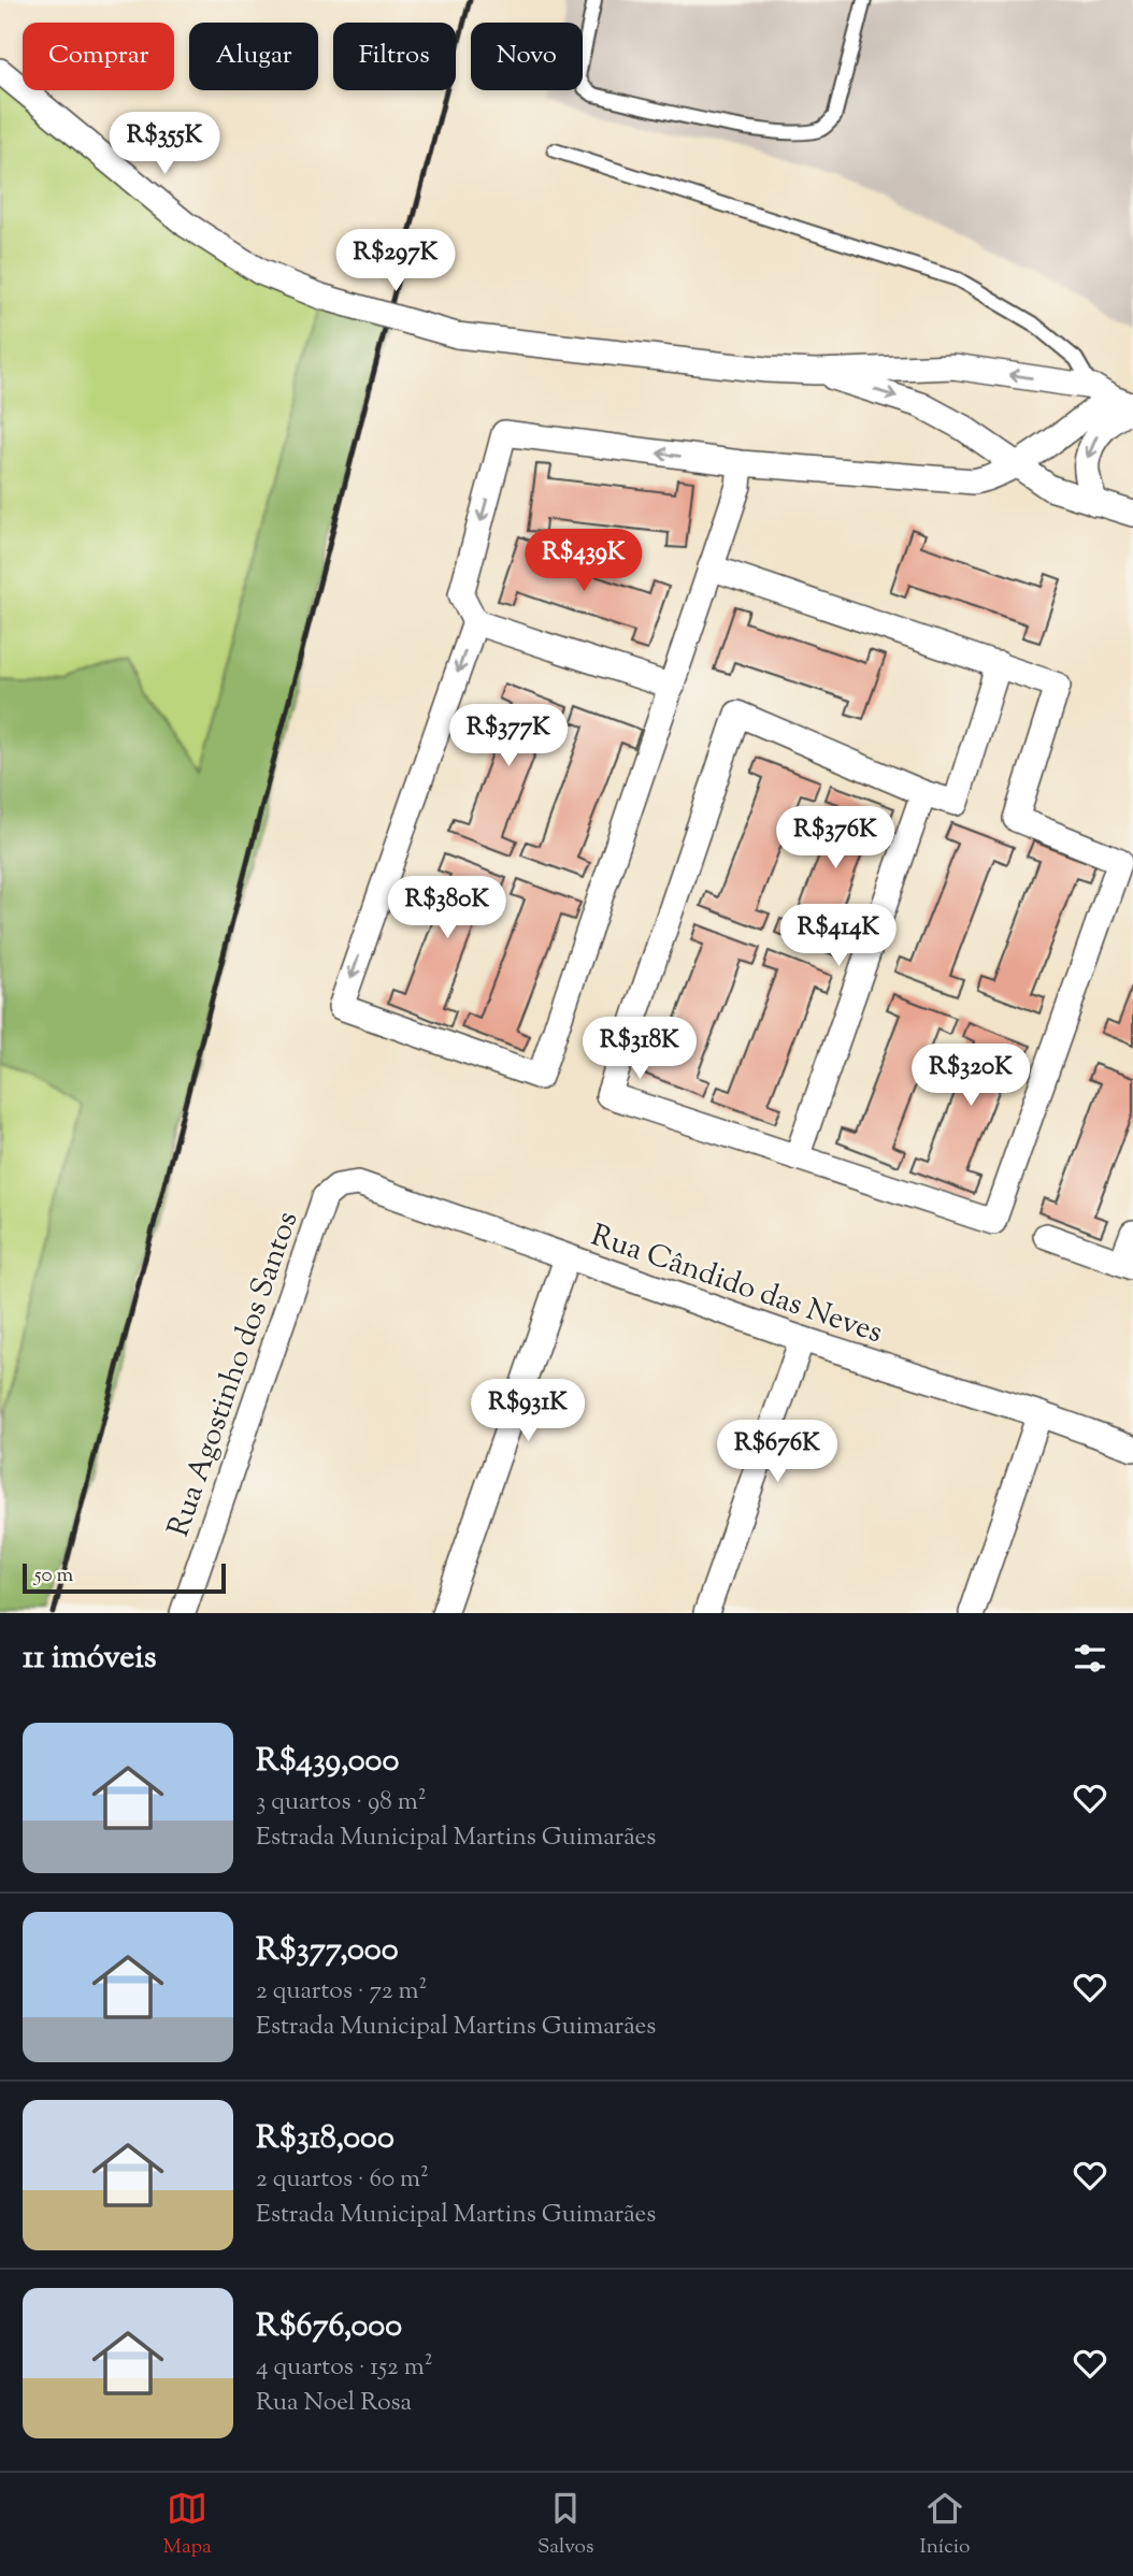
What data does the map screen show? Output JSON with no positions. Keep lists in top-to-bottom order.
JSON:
{
  "streets": {
    "street": ["Rua Cândido das Neves", "Rua Agostinho dos Santos"]
  },
  "crossings": [
    ["Rua Cândido das Neves", "Rua Agostinho dos Santos"]
  ],
  "scale_bar": "50 m",
  "page": {
    "chip": [
      "Comprar",
      "Alugar",
      "Filtros",
      "Novo"
    ],
    "price": [
      "R$355K",
      "R$297K",
      "R$439K",
      "R$377K",
      "R$376K",
      "R$380K",
      "R$414K",
      "R$318K",
      "R$320K",
      "R$931K",
      "R$676K"
    ],
    "scale": "50 m",
    "heading": "11 imóveis",
    "list": [
      {
        "name": "R$439,000",
        "note": "3 quartos · 98 m² · Estrada Municipal Martins Guimarães"
      },
      {
        "name": "R$377,000",
        "note": "2 quartos · 72 m² · Estrada Municipal Martins Guimarães"
      },
      {
        "name": "R$318,000",
        "note": "2 quartos · 60 m² · Estrada Municipal Martins Guimarães"
      },
      {
        "name": "R$676,000",
        "note": "4 quartos · 152 m² · Rua Noel Rosa"
      }
    ],
    "tabs": ["Mapa", "Salvos", "Início"]
  }
}
